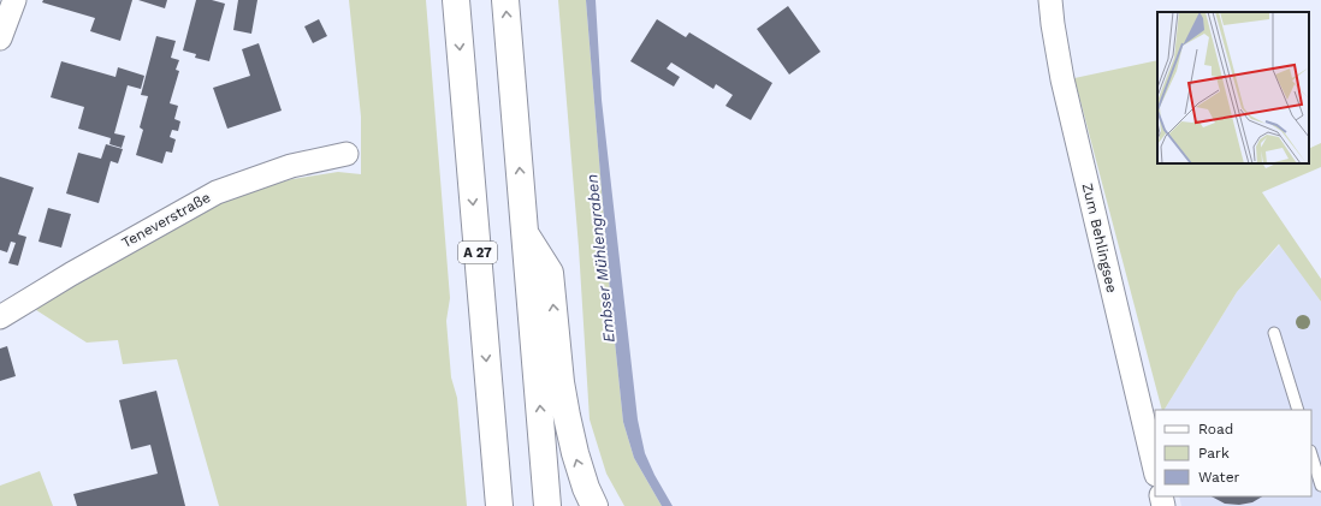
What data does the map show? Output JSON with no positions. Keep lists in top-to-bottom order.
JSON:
{
  "streets": {
    "highway": ["A 27"],
    "street": ["Teneverstraße", "Zum Behlingsee"]
  },
  "water": ["Embser Mühlengraben"],
  "legend": ["Road", "Park", "Water"]
}
